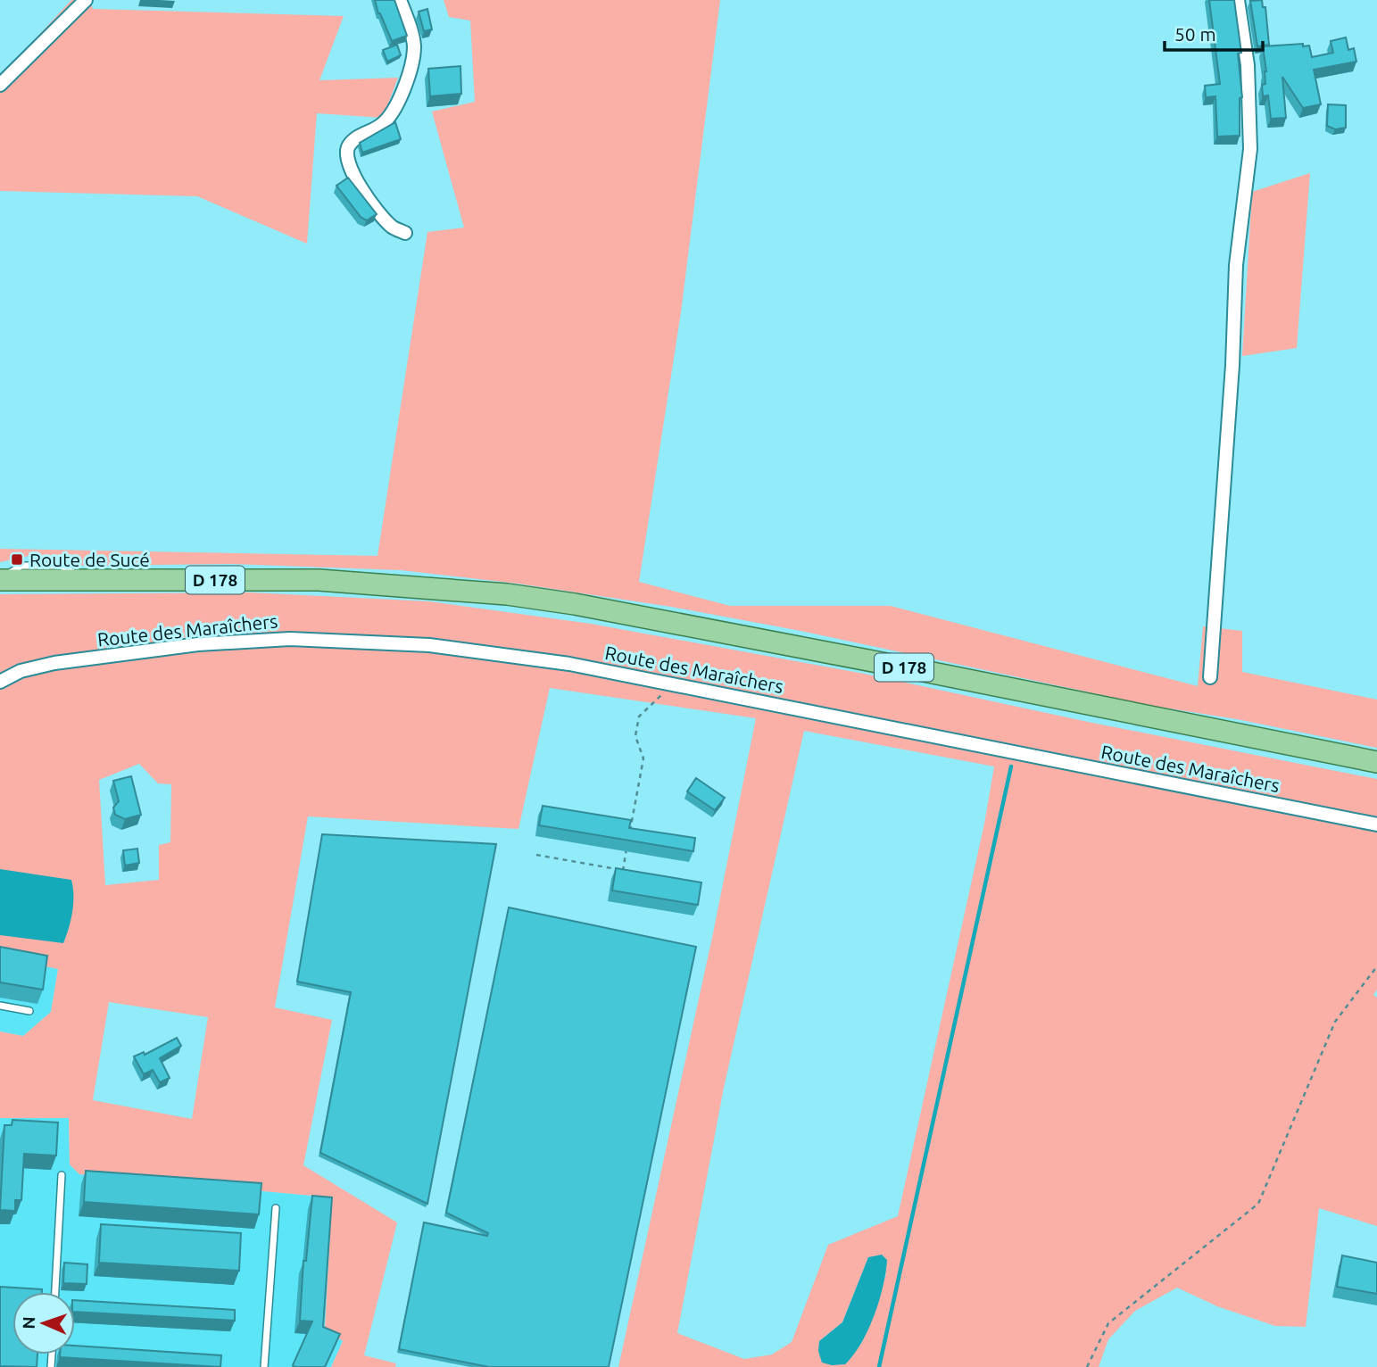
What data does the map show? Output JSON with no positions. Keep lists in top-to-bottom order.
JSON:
{
  "streets": {
    "main road": ["D 178"],
    "street": ["Route des Maraîchers"]
  },
  "places": {
    "transit": ["Route de Sucé"]
  },
  "scale_bar": "50 m",
  "north": "left"
}
